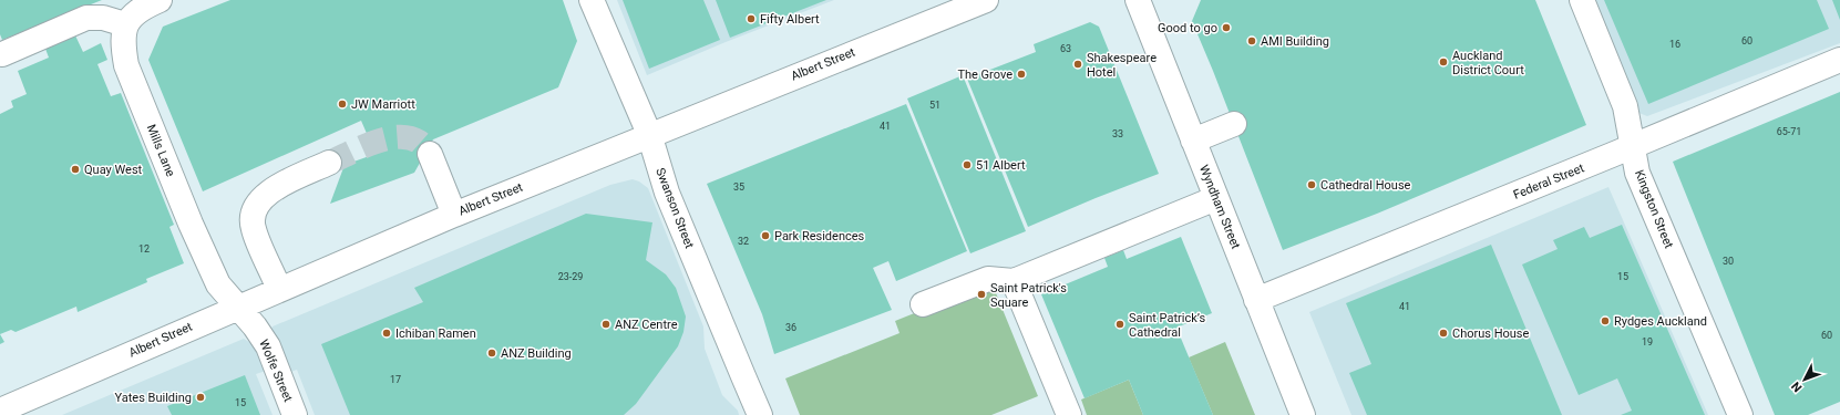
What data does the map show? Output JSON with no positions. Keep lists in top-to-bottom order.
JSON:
{
  "streets": {
    "street": [
      "Albert Street",
      "Mills Lane",
      "Federal Street",
      "Wyndham Street",
      "Swanson Street",
      "Kingston Street",
      "Wolfe Street"
    ]
  },
  "crossings": [
    ["Albert Street", "Mills Lane"],
    ["Albert Street", "Swanson Street"],
    ["Albert Street", "Wolfe Street"],
    ["Mills Lane", "Wolfe Street"],
    ["Federal Street", "Wyndham Street"],
    ["Federal Street", "Kingston Street"]
  ],
  "places": [
    "Fifty Albert",
    "Good to go",
    "AMI Building",
    "Auckland District Court",
    "Shakespeare Hotel",
    "The Grove",
    "JW Marriott",
    "51 Albert",
    "Quay West",
    "Cathedral House",
    "Park Residences",
    "Saint Patrick's Square",
    "Rydges Auckland",
    "ANZ Centre",
    "Saint Patrick’s Cathedral",
    "Ichiban Ramen",
    "Chorus House",
    "ANZ Building",
    "Yates Building"
  ],
  "house_numbers": [
    "60",
    "16",
    "63",
    "51",
    "41",
    "65-71",
    "33",
    "35",
    "32",
    "12",
    "30",
    "23-29",
    "15",
    "41",
    "36",
    "60",
    "19",
    "17",
    "15"
  ],
  "north": "bottom left"
}
